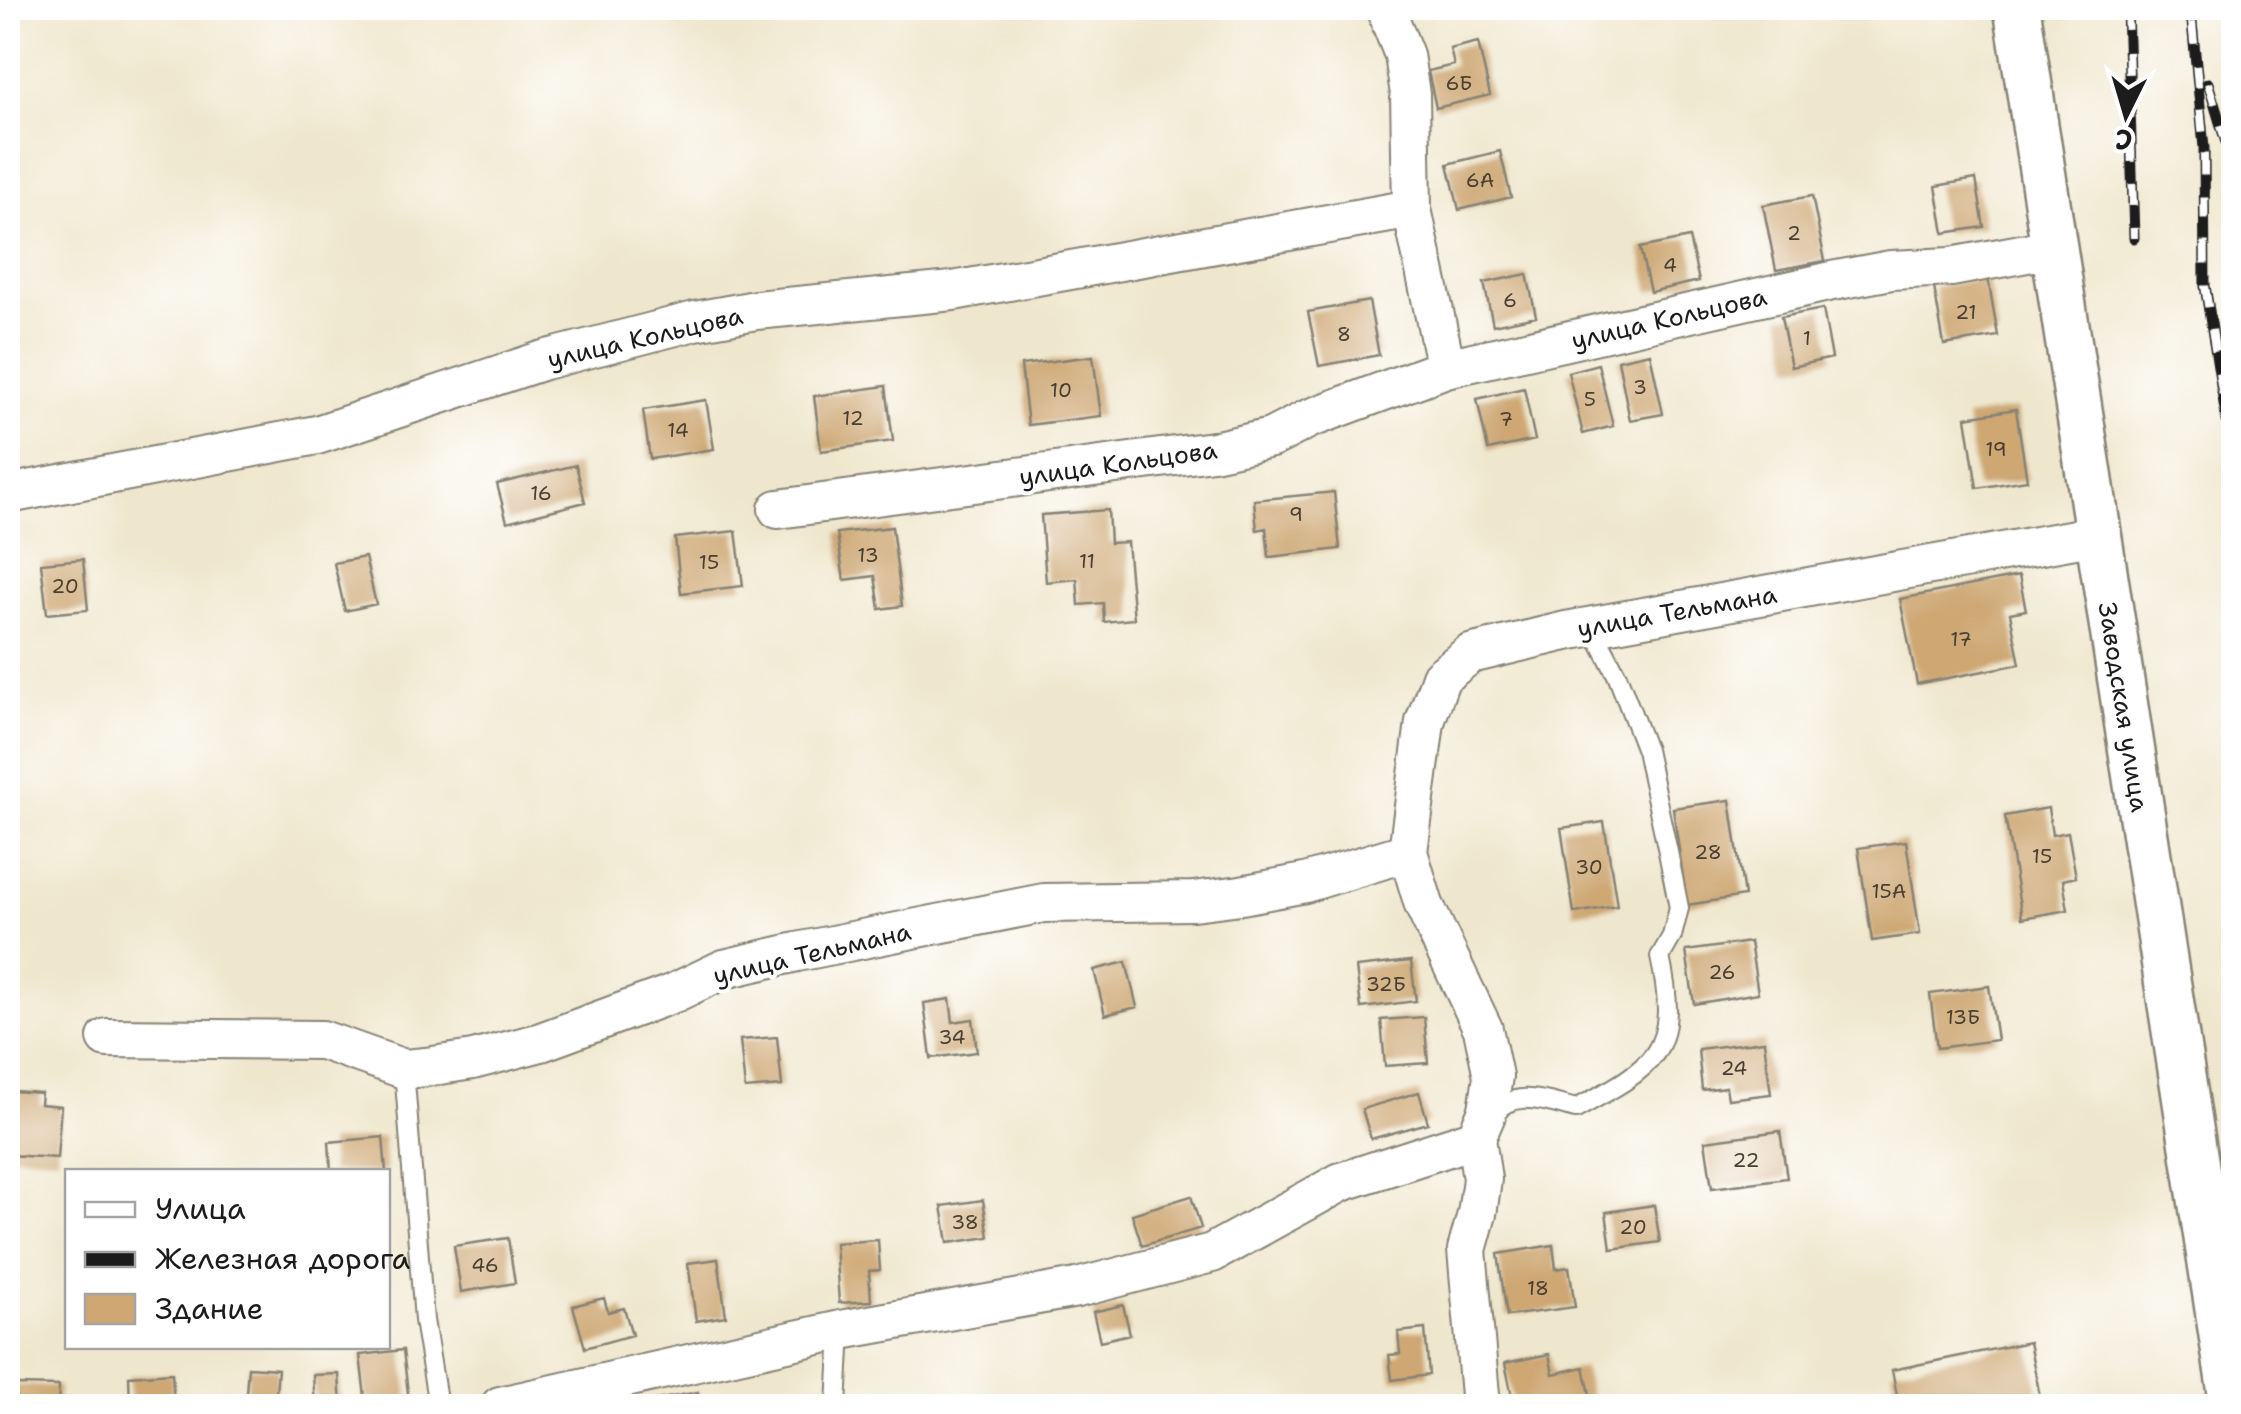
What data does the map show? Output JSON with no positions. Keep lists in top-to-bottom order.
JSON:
{
  "streets": {
    "street": [
      "улица Кольцова",
      "улица Кольцoва",
      "улица Тельмана",
      "Заводская улица"
    ]
  },
  "crossings": [
    ["улица Кольцова", "улица Кольцoва"],
    ["улица Кольцова", "Заводская улица"],
    ["улица Тельмана", "Заводская улица"]
  ],
  "house_numbers": [
    "6Б",
    "6А",
    "2",
    "4",
    "6",
    "21",
    "8",
    "1",
    "3",
    "10",
    "5",
    "12",
    "7",
    "14",
    "19",
    "16",
    "9",
    "13",
    "11",
    "15",
    "20",
    "17",
    "28",
    "15",
    "30",
    "15А",
    "26",
    "32Б",
    "13Б",
    "34",
    "24",
    "22",
    "38",
    "20",
    "46",
    "18"
  ],
  "legend": ["Улица", "Железная дорога", "Здание"],
  "north": "bottom"
}
